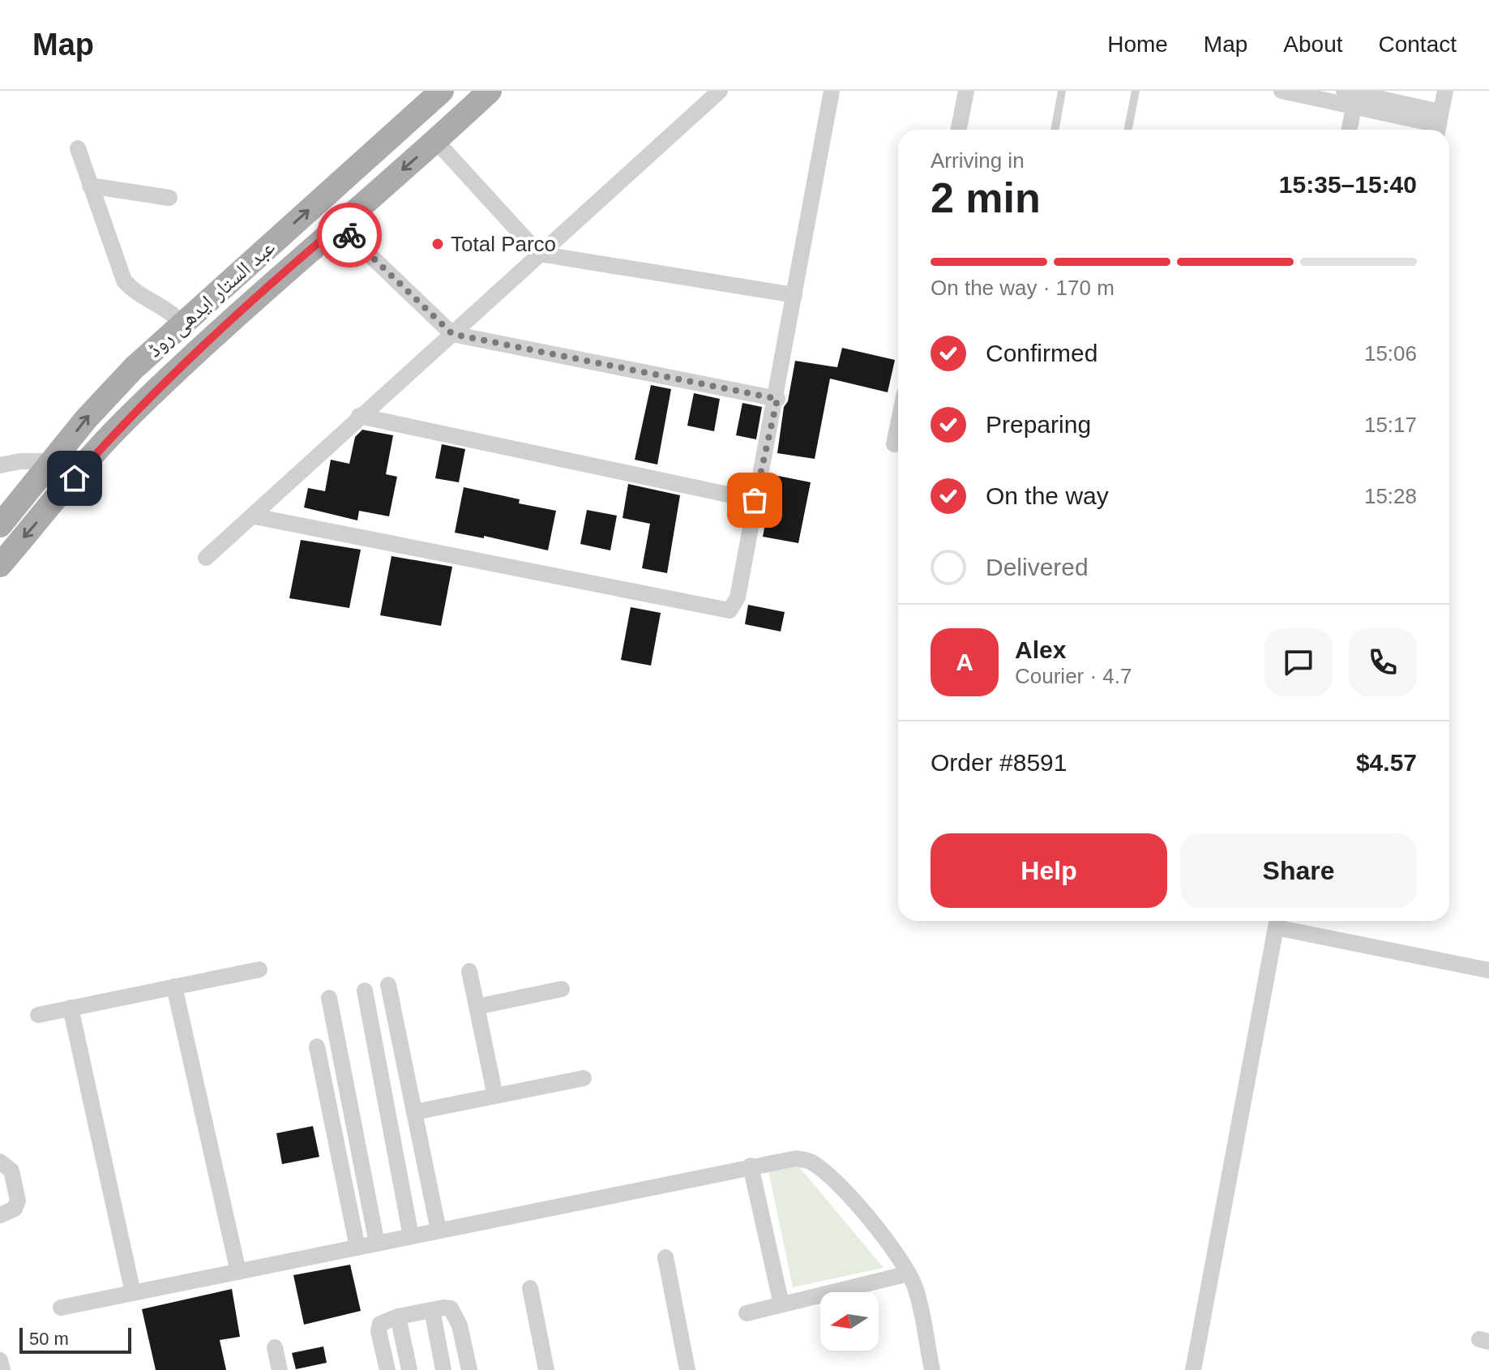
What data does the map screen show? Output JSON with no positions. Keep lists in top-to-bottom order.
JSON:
{
  "streets": {
    "main road": ["عبد الستار ایدھی روڈ"]
  },
  "places": ["Total Parco"],
  "scale_bar": "50 m",
  "north": "left",
  "page": {
    "header": "Map",
    "nav": [
      "Home",
      "Map",
      "About",
      "Contact"
    ],
    "heading": ["2 min", "Arriving in", "15:35–15:40"],
    "panel": [
      "Alex",
      "Courier · 4.7",
      "Order #8591",
      "$4.57"
    ],
    "bar": "On the way · 170 m",
    "list": [
      ["Confirmed", "15:06"],
      ["Preparing", "15:17"],
      ["On the way", "15:28"],
      "Delivered"
    ],
    "round": "A",
    "buttons": ["Help", "Share"],
    "scale": "50 m"
  }
}
